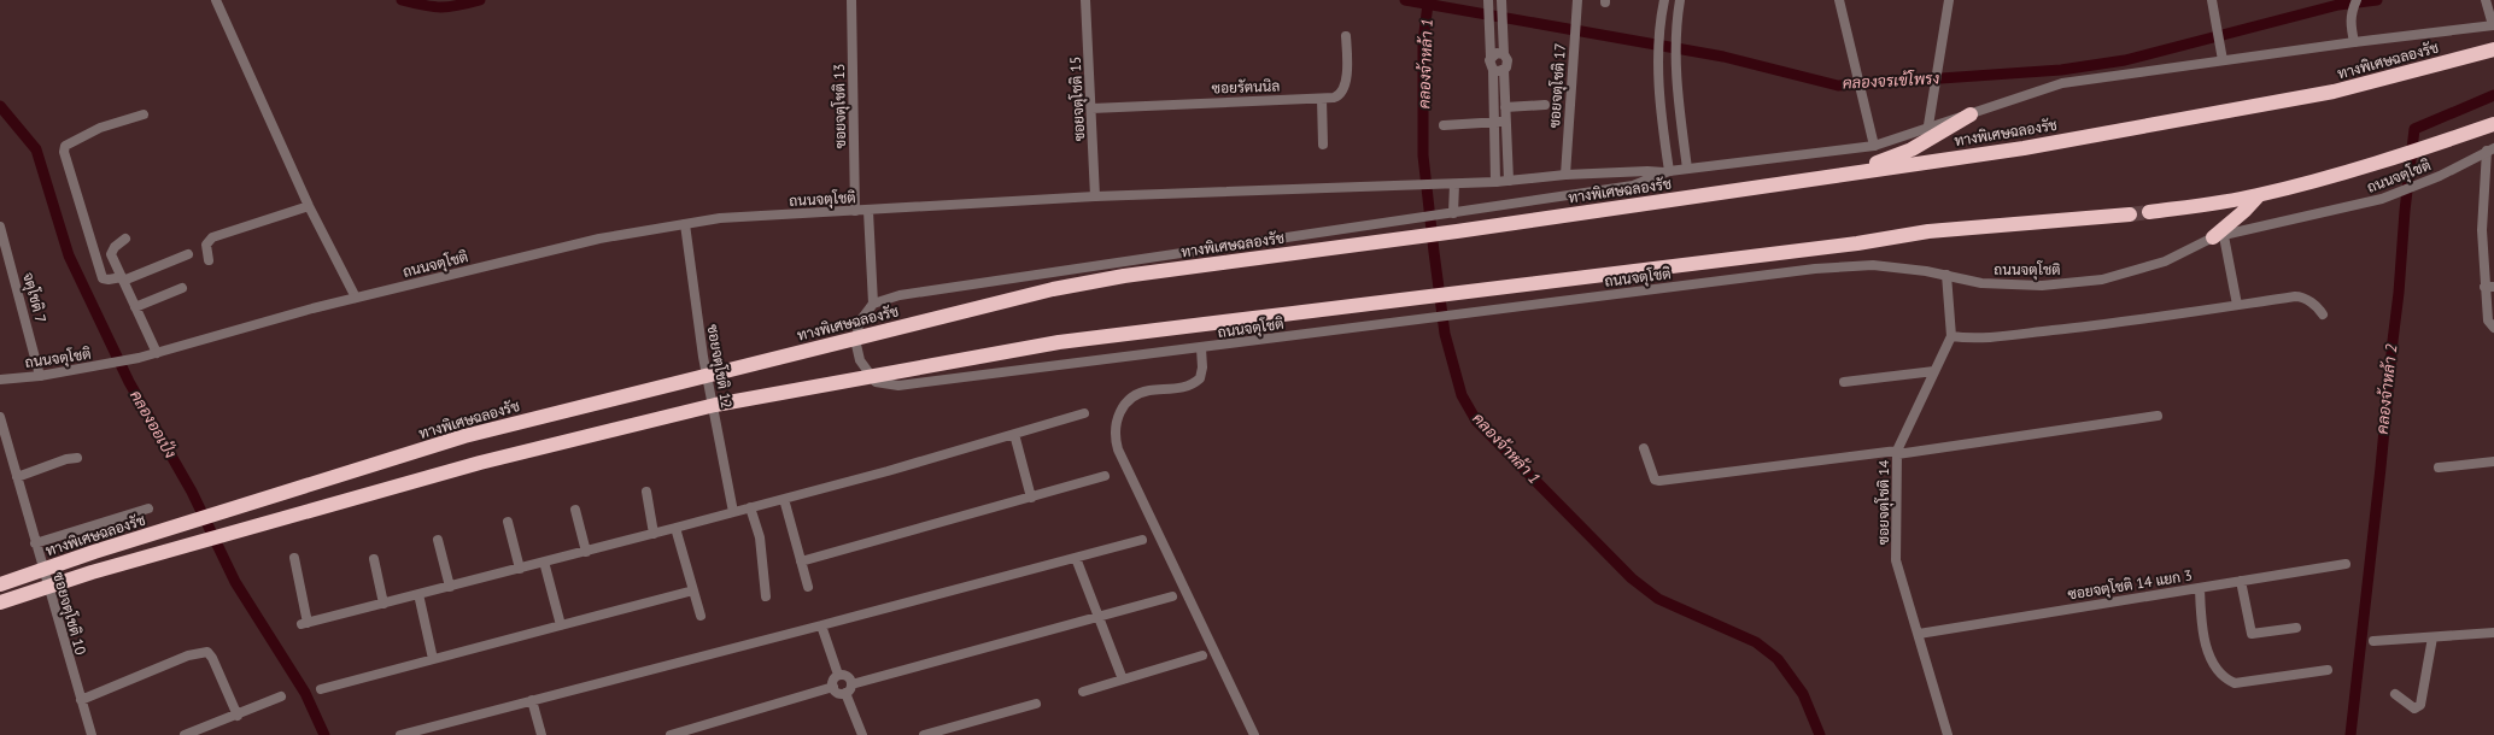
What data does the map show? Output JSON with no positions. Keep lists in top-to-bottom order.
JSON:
{
  "streets": {
    "highway": ["ทางพิเศษฉลองรัช"],
    "street": [
      "ซอยจตุโชติ 17",
      "ซอยรัตนนิล",
      "ซอยจตุโชติ 15",
      "ซอยจตุโชติ 13",
      "ถนนจตุโชติ",
      "จตุโชติ 7",
      "ซอยจตุโชติ 12",
      "ซอยจตุโชติ 14",
      "ซอยจตุโชติ 14 แยก 3",
      "ซอยจตุโชติ 10"
    ]
  },
  "crossings": [
    ["ซอยจตุโชติ 17", "ถนนจตุโชติ"],
    ["ซอยรัตนนิล", "ซอยจตุโชติ 15"],
    ["ซอยจตุโชติ 15", "ถนนจตุโชติ"],
    ["ซอยจตุโชติ 13", "ถนนจตุโชติ"],
    ["ถนนจตุโชติ", "จตุโชติ 7"],
    ["ถนนจตุโชติ", "ซอยจตุโชติ 12"],
    ["ซอยจตุโชติ 14", "ซอยจตุโชติ 14 แยก 3"]
  ],
  "water": [
    "คลองจ้าหล้า 1",
    "คลองจรเข้โพรง",
    "คลองจ้าหล้า 2",
    "คลองออเป้ง"
  ]
}
